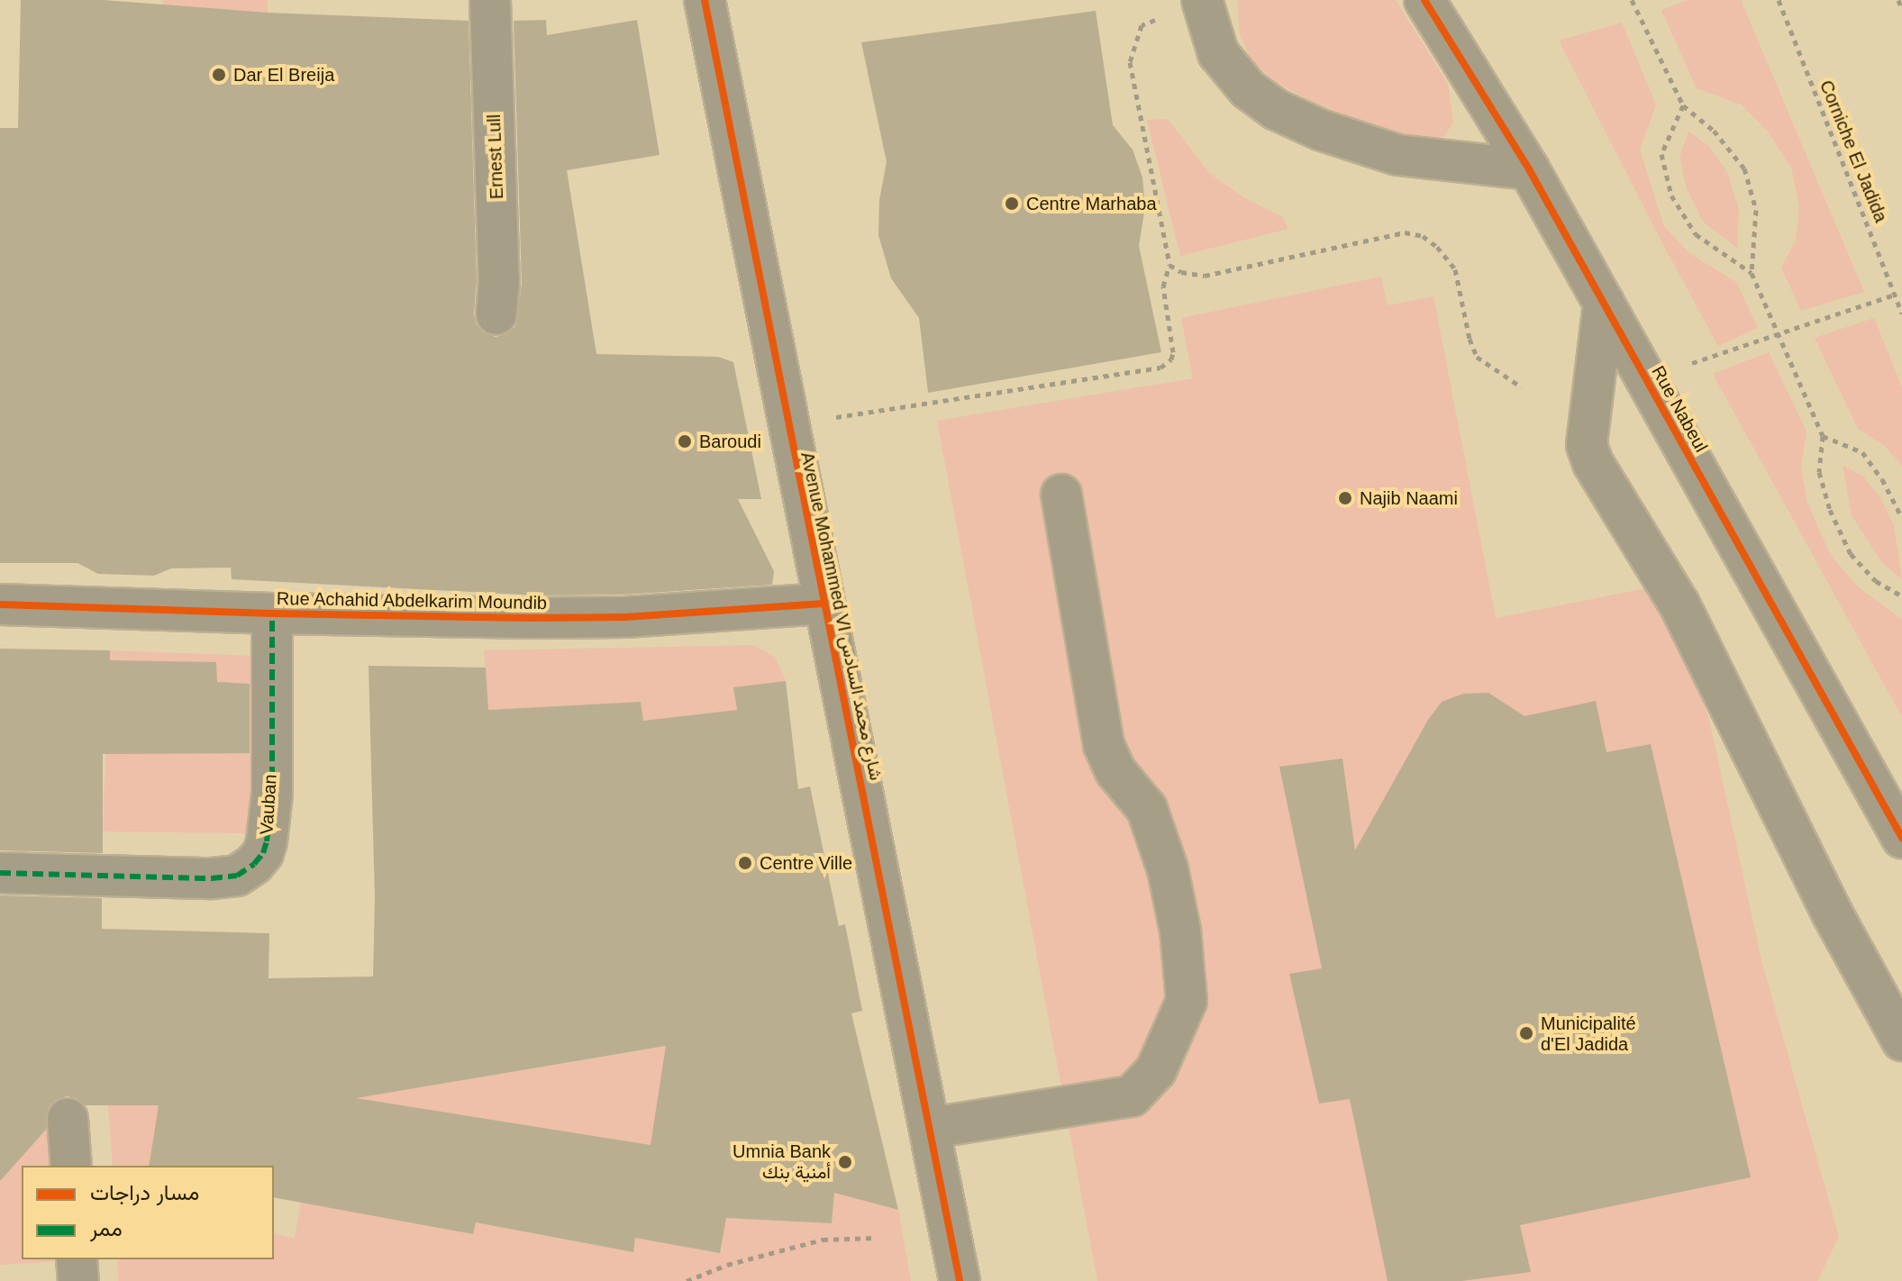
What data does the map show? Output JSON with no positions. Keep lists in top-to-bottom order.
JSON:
{
  "streets": {
    "street": [
      "Ernest Lull",
      "Rue Nabeul",
      "Rue Achahid Abdelkarim Moundib",
      "Avenue Mohammed VI شارع محمد السادس",
      "Vauban"
    ],
    "path": ["Corniche El Jadida"]
  },
  "crossings": [
    ["Rue Achahid Abdelkarim Moundib", "Avenue Mohammed VI شارع محمد السادس"],
    ["Rue Achahid Abdelkarim Moundib", "Vauban"]
  ],
  "places": [
    "Dar El Breija",
    "Centre Marhaba",
    "Baroudi",
    "Najib Naami",
    "Centre Ville",
    "Municipalité d'El Jadida",
    "Umnia Bank أمنية بنك"
  ],
  "legend": ["مسار دراجات", "ممر"]
}
